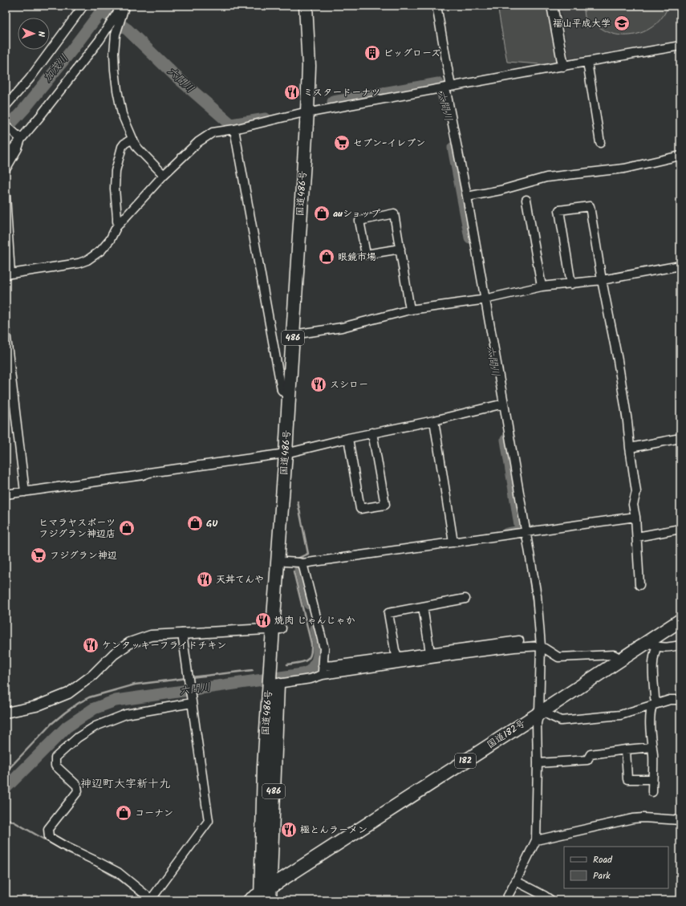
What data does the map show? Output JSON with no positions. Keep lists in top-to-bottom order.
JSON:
{
  "streets": {
    "highway": [
      "国道486号",
      "486",
      "国道182号",
      "182"
    ]
  },
  "crossings": [
    ["国道486号", "国道182号"]
  ],
  "districts": ["神辺町大字新十九"],
  "water": ["加茂川", "六間川"],
  "places": {
    "school or university": ["福山平成大学"],
    "building": ["ビッグローズ"],
    "restaurant": [
      "ミスタードーナツ",
      "スシロー",
      "天丼てんや",
      "焼肉 じゃんじゃか",
      "ケンタッキーフライドチキン",
      "極とんラーメン"
    ],
    "supermarket": ["セブン-イレブン", "フジグラン神辺"],
    "shop": [
      "auショップ",
      "眼鏡市場",
      "GU",
      "ヒマラヤスポーツ フジグラン神辺店",
      "コーナン"
    ]
  },
  "legend": ["Road", "Park"],
  "north": "right"
}
